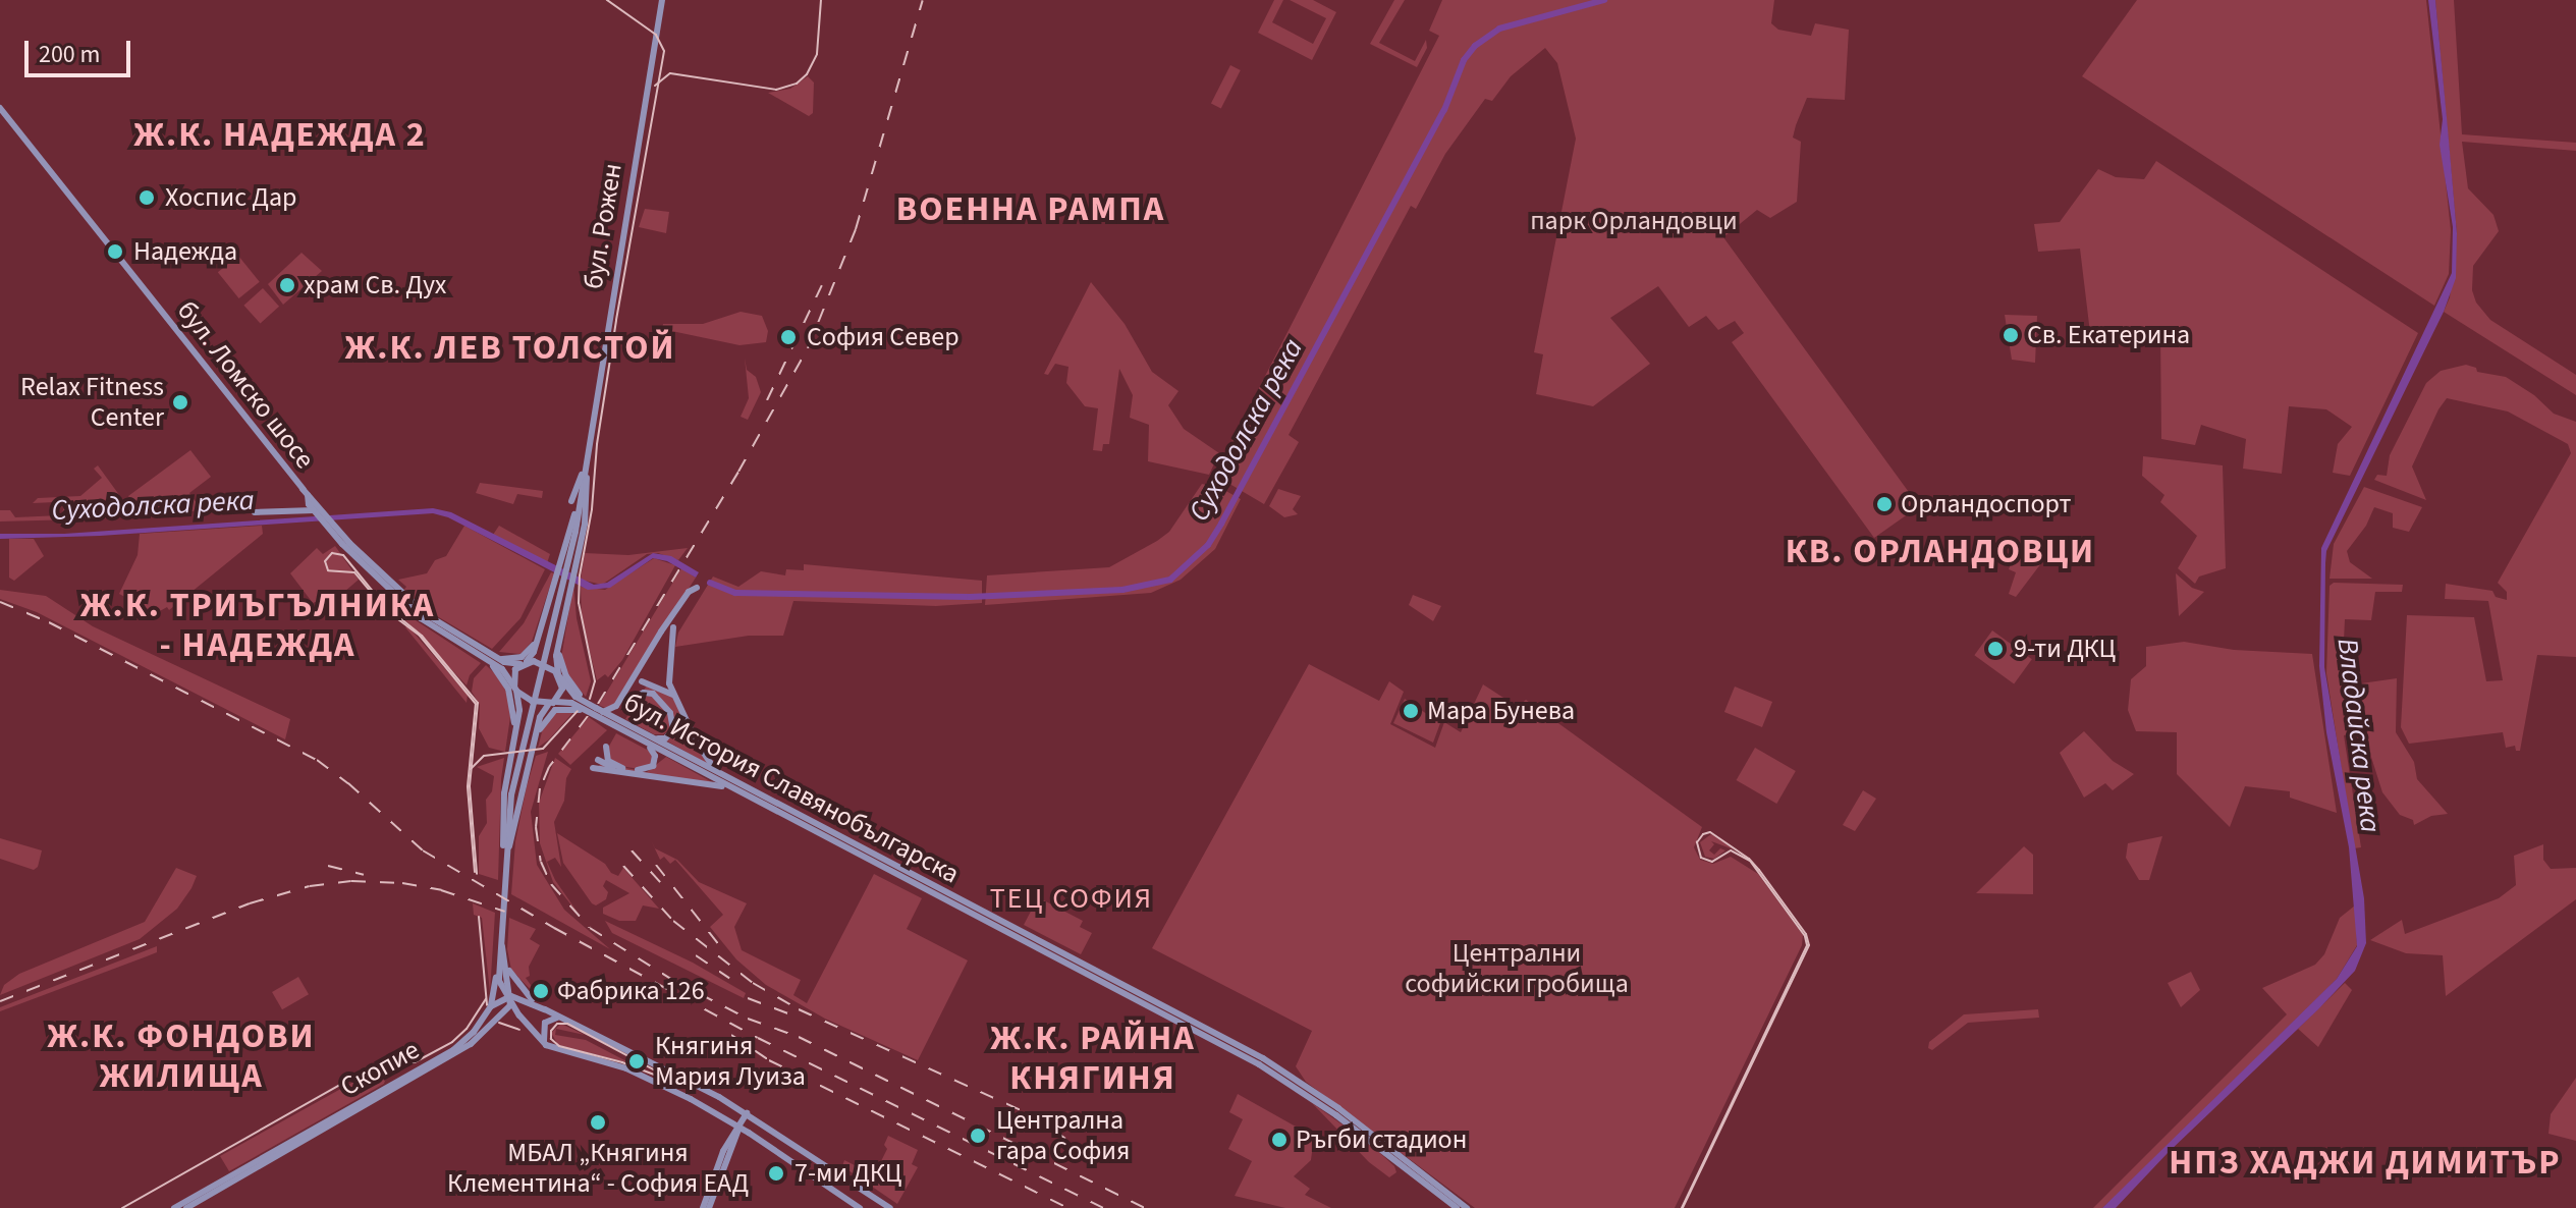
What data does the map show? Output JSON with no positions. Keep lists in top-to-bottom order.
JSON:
{
  "streets": {
    "main road": [
      "бул. Рожен",
      "бул. Ломско шосе",
      "бул. История Славянобългарска",
      "Скопие"
    ]
  },
  "crossings": [
    ["бул. Рожен", "бул. Ломско шосе"],
    ["бул. Рожен", "бул. История Славянобългарска"],
    ["бул. Рожен", "Скопие"],
    ["бул. Ломско шосе", "бул. История Славянобългарска"]
  ],
  "districts": [
    "Ж.К. НАДЕЖДА 2",
    "ВОЕННА РАМПА",
    "Ж.К. ЛЕВ ТОЛСТОЙ",
    "КВ. ОРЛАНДОВЦИ",
    "Ж.К. ТРИЪГЪЛНИКА - НАДЕЖДА",
    "ТЕЦ СОФИЯ",
    "Ж.К. ФОНДОВИ ЖИЛИЩА",
    "Ж.К. РАЙНА КНЯГИНЯ",
    "НПЗ ХАДЖИ ДИМИТЪР"
  ],
  "water": ["Суходолска река", "Владайска река"],
  "parks": ["парк Орландовци", "Централни софийски гробища"],
  "places": [
    "Хоспис Дар",
    "Надежда",
    "храм Св. Дух",
    "Св. Екатерина",
    "София Север",
    "Relax Fitness Center",
    "Орландоспорт",
    "9-ти ДКЦ",
    "Мара Бунева",
    "Фабрика 126",
    "Княгиня Мария Луиза",
    "МБАЛ „Княгиня Клементина“ - София ЕАД",
    "Централна гара София",
    "Ръгби стадион",
    "7-ми ДКЦ"
  ],
  "scale_bar": "200 m"
}
